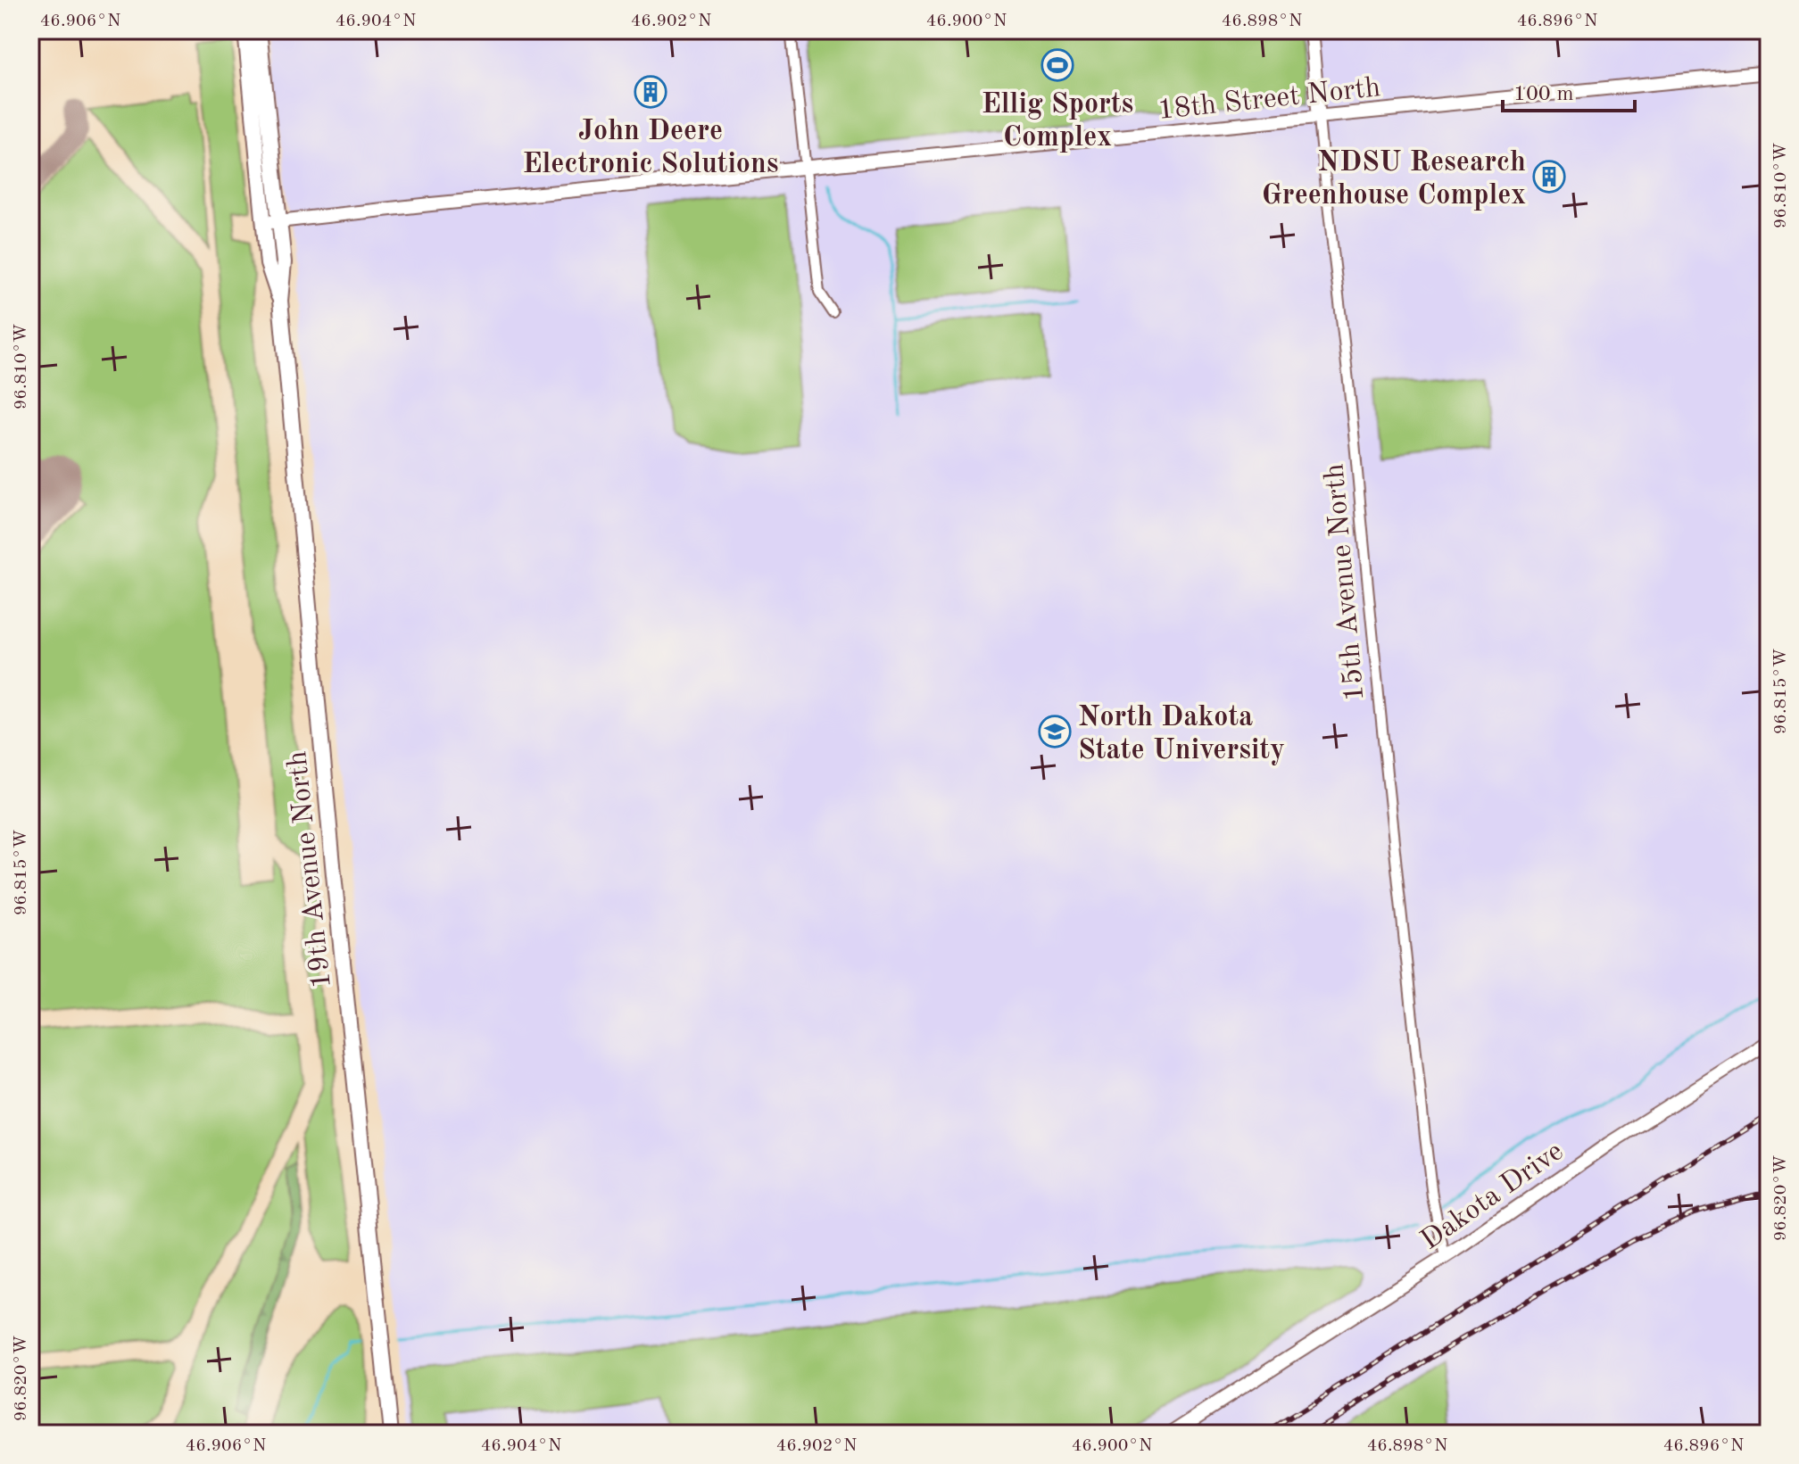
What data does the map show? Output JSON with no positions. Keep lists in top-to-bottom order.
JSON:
{
  "streets": {
    "main road": ["19th Avenue North"],
    "street": ["18th Street North", "15th Avenue North", "Dakota Drive"]
  },
  "crossings": [
    ["18th Street North", "15th Avenue North"],
    ["18th Street North", "19th Avenue North"],
    ["15th Avenue North", "Dakota Drive"]
  ],
  "places": {
    "sports": ["Ellig Sports Complex"],
    "building": ["John Deere Electronic Solutions", "NDSU Research Greenhouse Complex"],
    "school or university": ["North Dakota State University"]
  },
  "scale_bar": "100 m",
  "coordinates": [
    "46.906°N",
    "46.904°N",
    "46.902°N",
    "46.900°N",
    "46.898°N",
    "46.896°N",
    "96.810°W",
    "96.815°W",
    "96.820°W"
  ]
}
